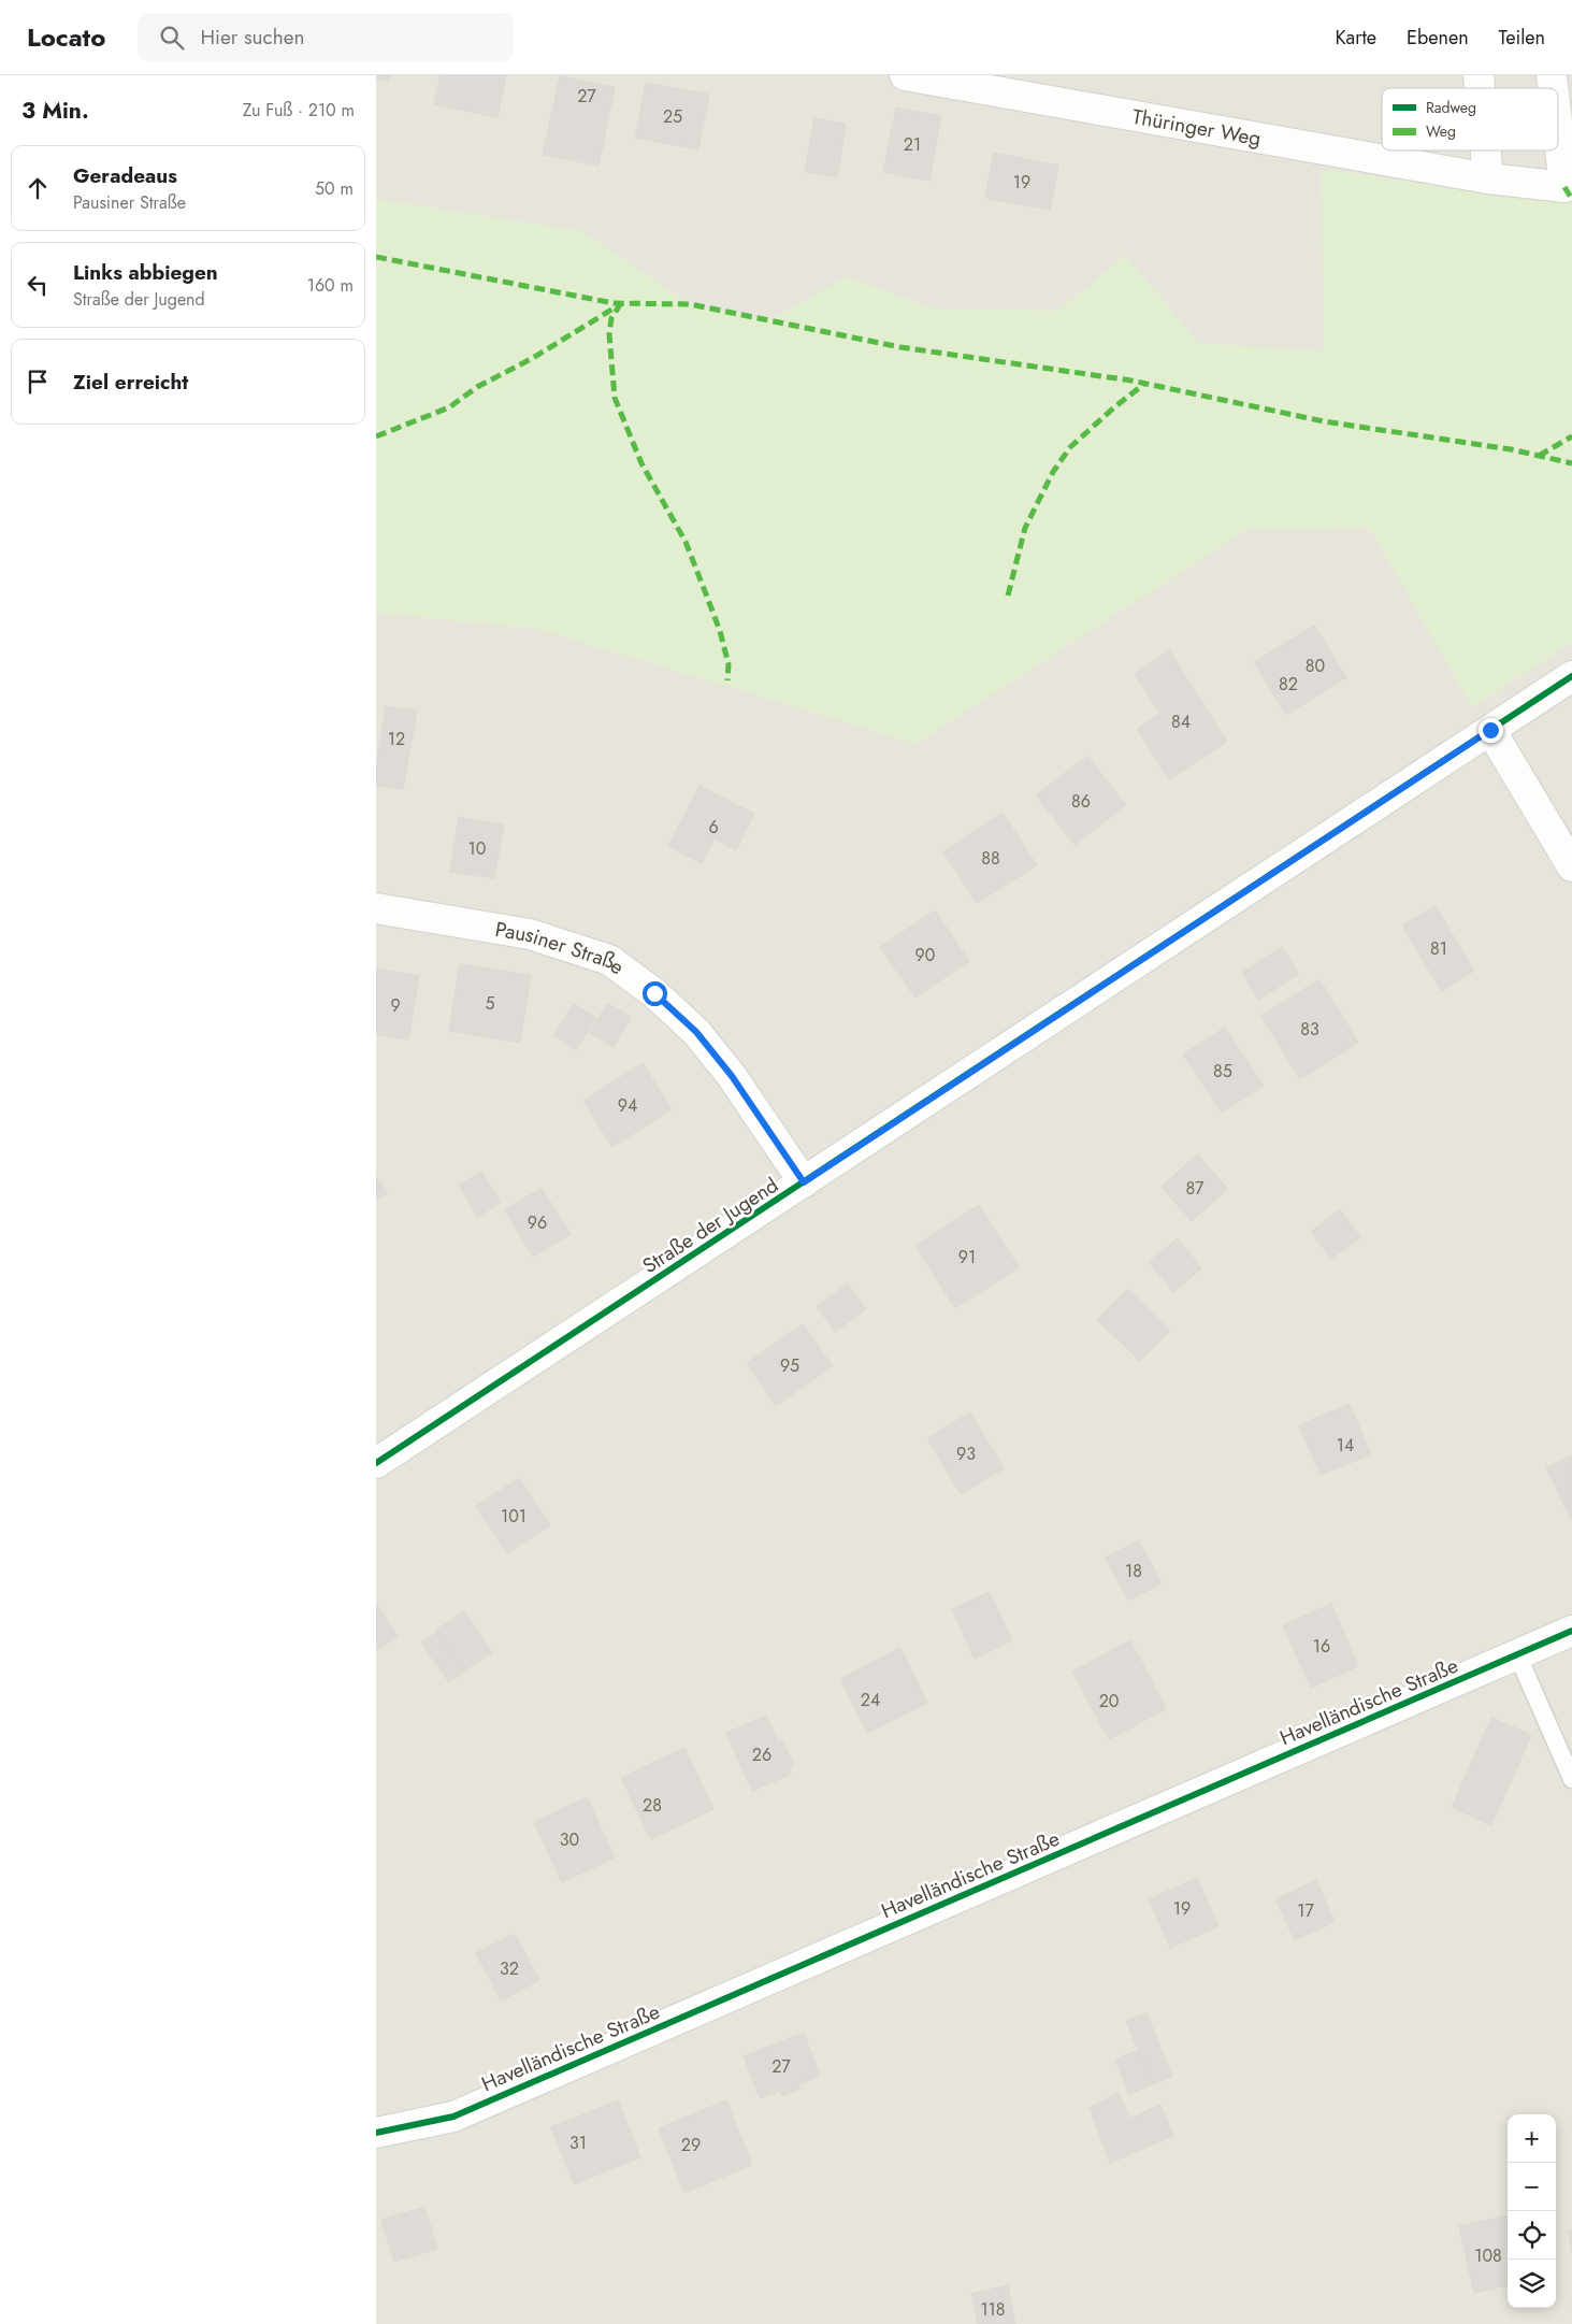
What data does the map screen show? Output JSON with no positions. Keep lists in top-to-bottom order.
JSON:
{
  "streets": {
    "street": [
      "Thüringer Weg",
      "Pausiner Straße",
      "Straße der Jugend",
      "Havelländische Straße"
    ]
  },
  "crossings": [
    ["Pausiner Straße", "Straße der Jugend"]
  ],
  "house_numbers": [
    "27",
    "25",
    "21",
    "19",
    "80",
    "82",
    "84",
    "12",
    "86",
    "6",
    "10",
    "88",
    "81",
    "90",
    "5",
    "9",
    "83",
    "85",
    "94",
    "87",
    "96",
    "91",
    "95",
    "14",
    "93",
    "101",
    "18",
    "16",
    "24",
    "20",
    "26",
    "28",
    "30",
    "19",
    "17",
    "32",
    "27",
    "31",
    "29",
    "108",
    "118"
  ],
  "legend": ["Radweg", "Weg"],
  "page": {
    "header": "Locato",
    "search": "Hier suchen",
    "nav": ["Karte", "Ebenen", "Teilen"],
    "heading": ["3 Min.", "Zu Fuß · 210 m"],
    "list": [
      ["Geradeaus", "Pausiner Straße", "50 m"],
      ["Links abbiegen", "Straße der Jugend", "160 m"],
      "Ziel erreicht"
    ],
    "map_buttons": ["+", "−"]
  }
}
